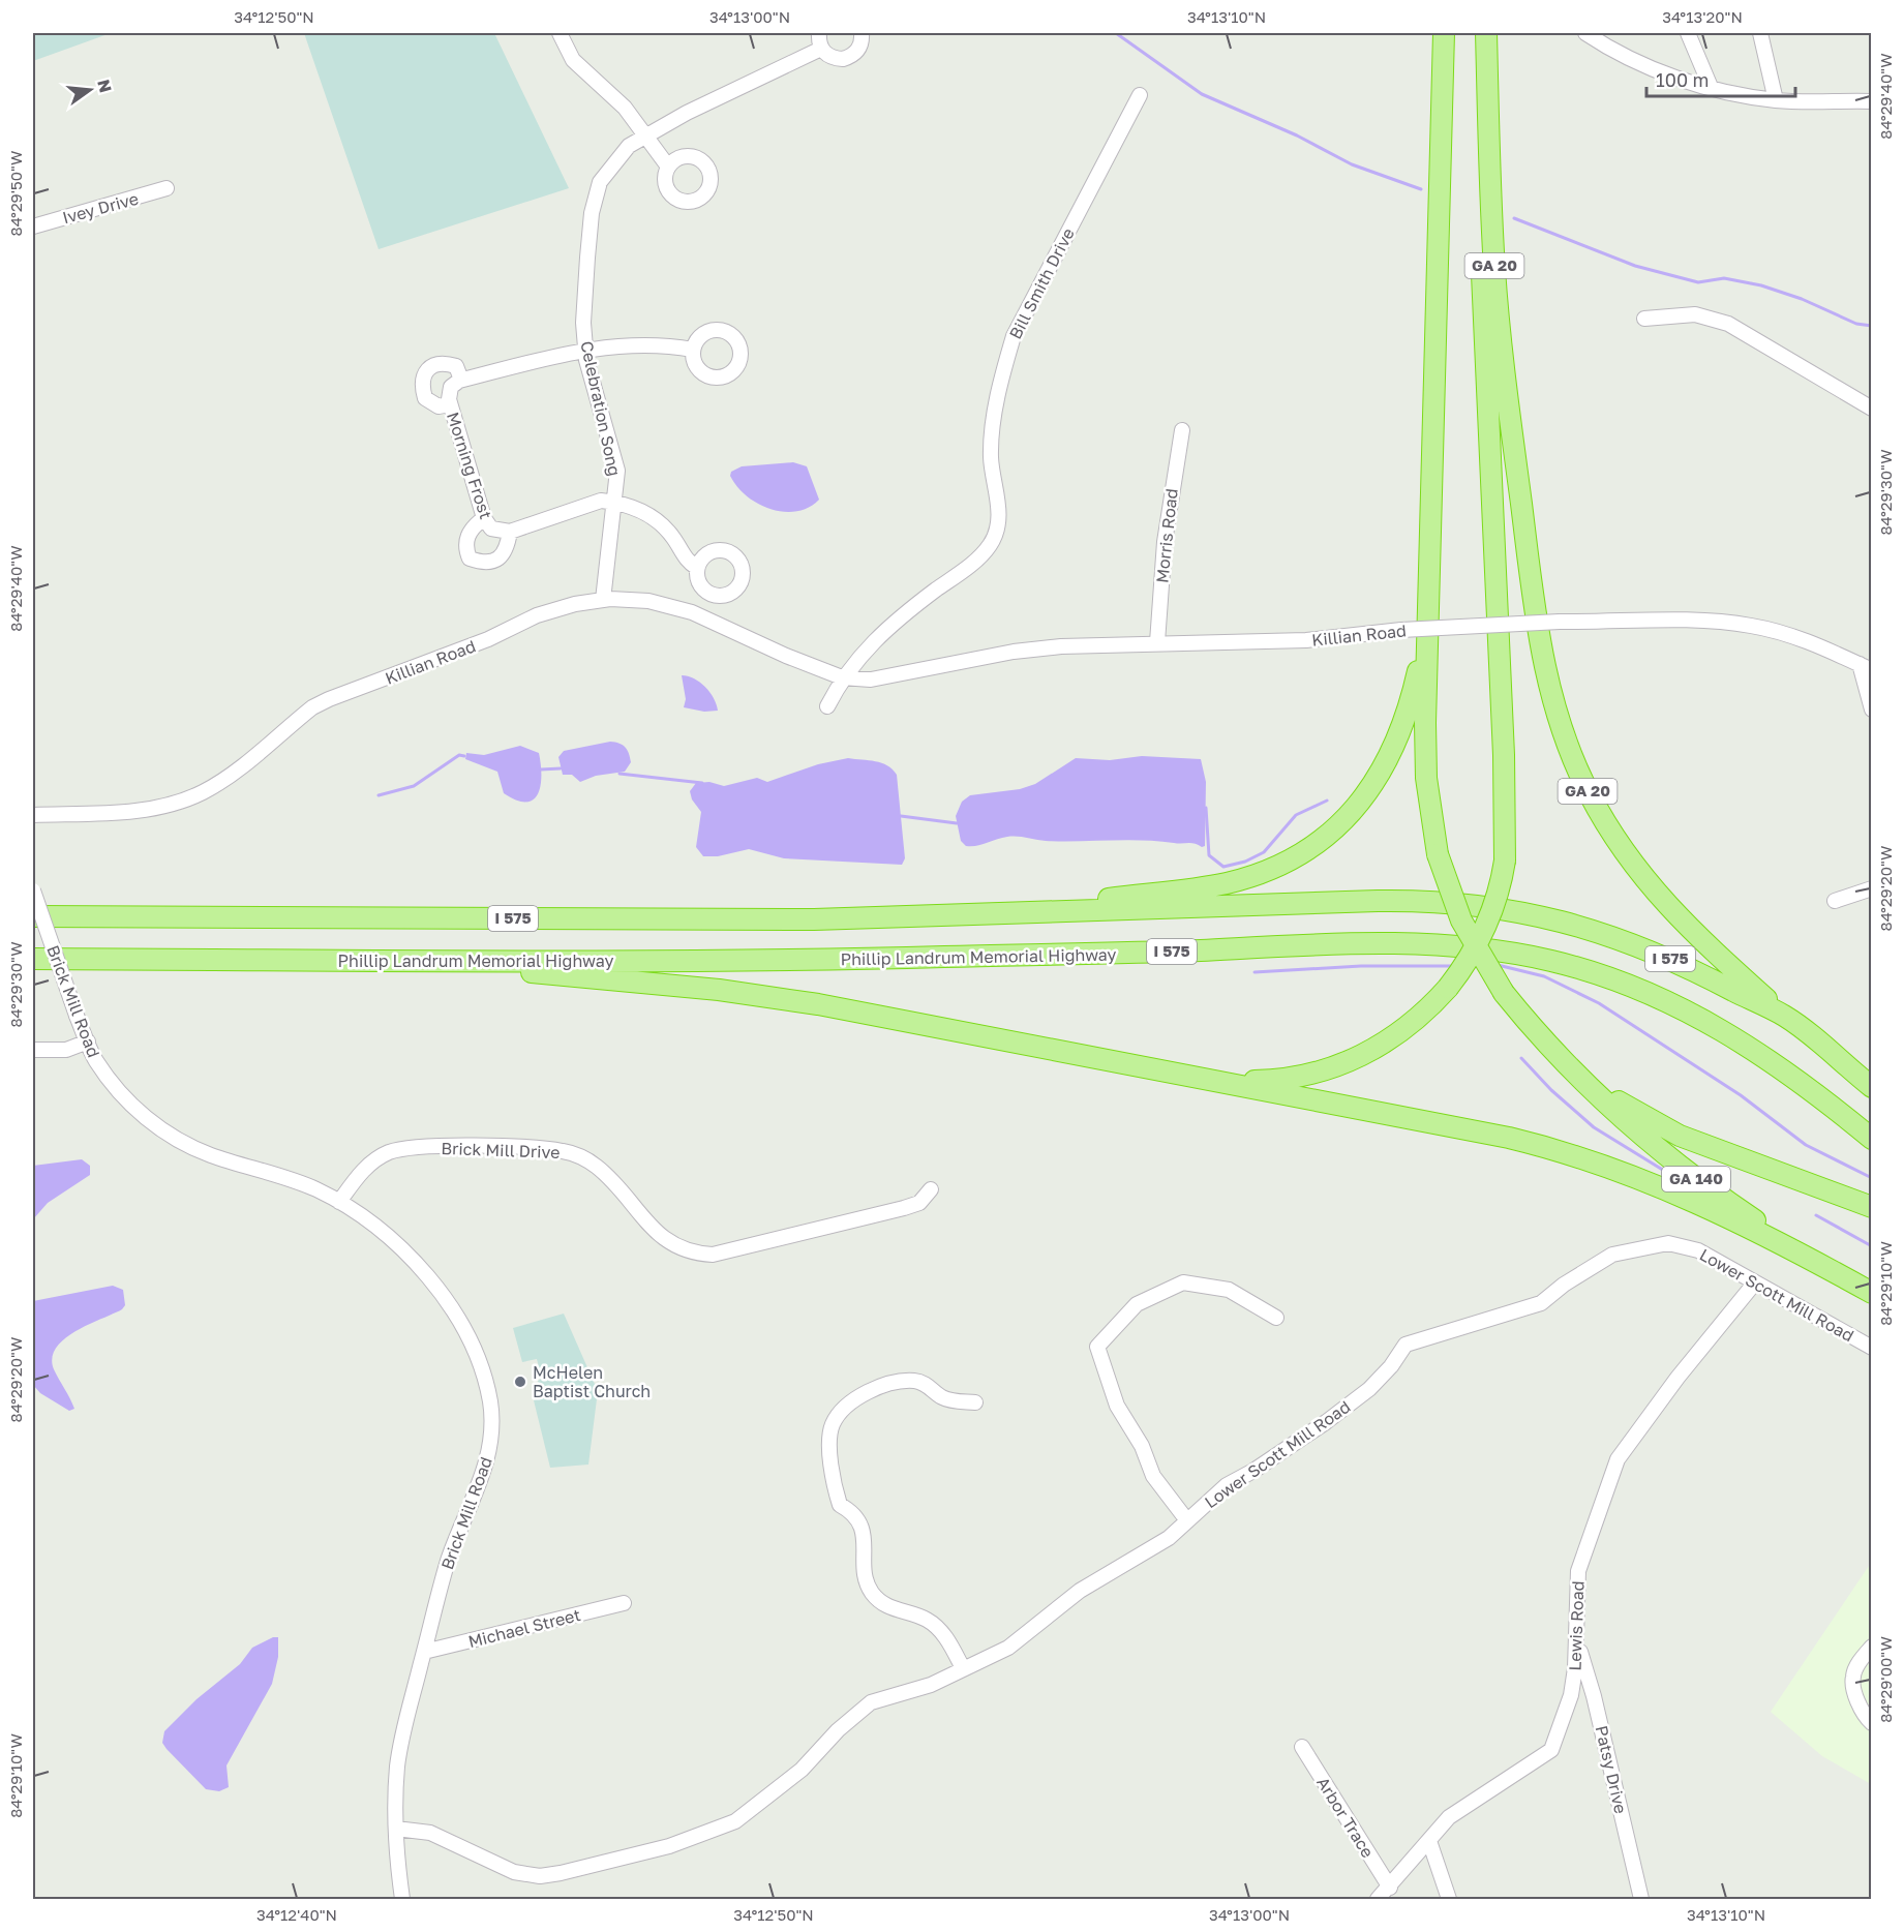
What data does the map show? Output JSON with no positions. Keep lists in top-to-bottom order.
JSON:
{
  "streets": {
    "highway": [
      "GA 20",
      "I 575",
      "Phillip Landrum Memorial Highway",
      "GA 140"
    ],
    "street": [
      "Ivey Drive",
      "Bill Smith Drive",
      "Celebration Song",
      "Morning Frost",
      "Morris Road",
      "Killian Road",
      "Brick Mill Road",
      "Brick Mill Drive",
      "Lower Scott Mill Road",
      "Lewis Road",
      "Michael Street",
      "Patsy Drive",
      "Arbor Trace"
    ]
  },
  "crossings": [
    ["GA 20", "I 575"],
    ["Bill Smith Drive", "Killian Road"],
    ["Celebration Song", "Morning Frost"],
    ["Celebration Song", "Killian Road"],
    ["Morris Road", "Killian Road"],
    ["Brick Mill Road", "Brick Mill Drive"],
    ["Brick Mill Road", "Lower Scott Mill Road"],
    ["Brick Mill Road", "Michael Street"],
    ["Lower Scott Mill Road", "Lewis Road"],
    ["Lewis Road", "Patsy Drive"],
    ["Lewis Road", "Arbor Trace"]
  ],
  "places": ["McHelen Baptist Church"],
  "scale_bar": "100 m",
  "north": "right",
  "coordinates": [
    "34°12'50\"N",
    "34°13'00\"N",
    "34°13'10\"N",
    "34°13'20\"N",
    "84°29'40\"W",
    "84°29'50\"W",
    "84°29'30\"W",
    "84°29'20\"W",
    "84°29'10\"W",
    "84°29'00\"W",
    "34°12'40\"N"
  ]
}
